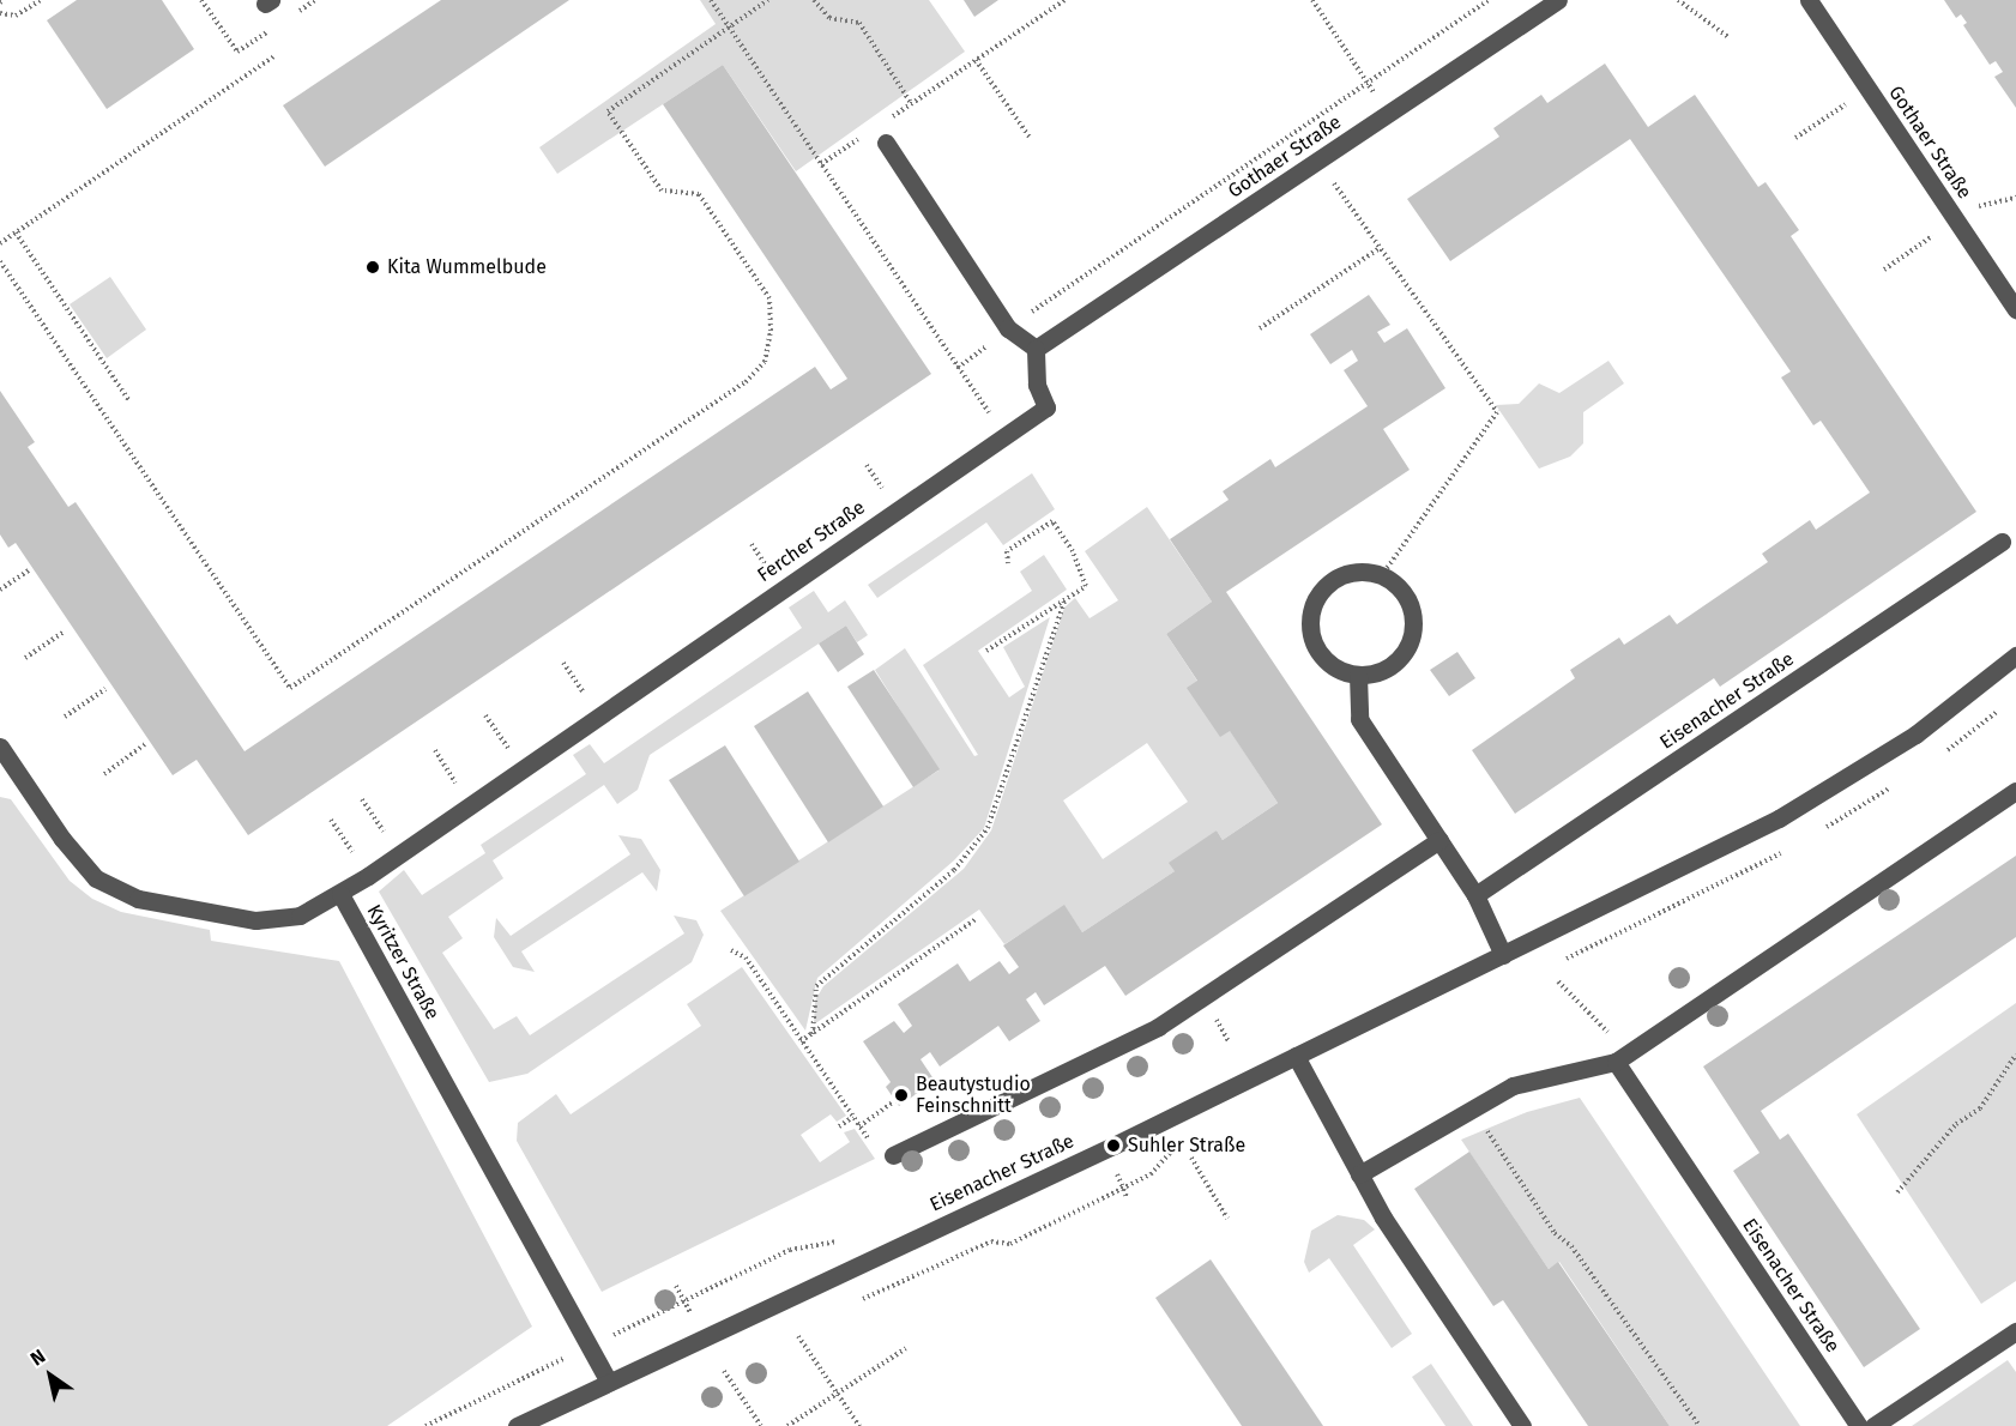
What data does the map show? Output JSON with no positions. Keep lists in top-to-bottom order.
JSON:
{
  "streets": {
    "street": [
      "Gothaer Straße",
      "Fercher Straße",
      "Eisenacher Straße",
      "Kyritzer Straße"
    ]
  },
  "crossings": [
    ["Gothaer Straße", "Fercher Straße"],
    ["Fercher Straße", "Kyritzer Straße"],
    ["Eisenacher Straße", "Kyritzer Straße"]
  ],
  "places": ["Kita Wummelbude", "Beautystudio Feinschnitt", "Suhler Straße"],
  "north": "top left"
}
